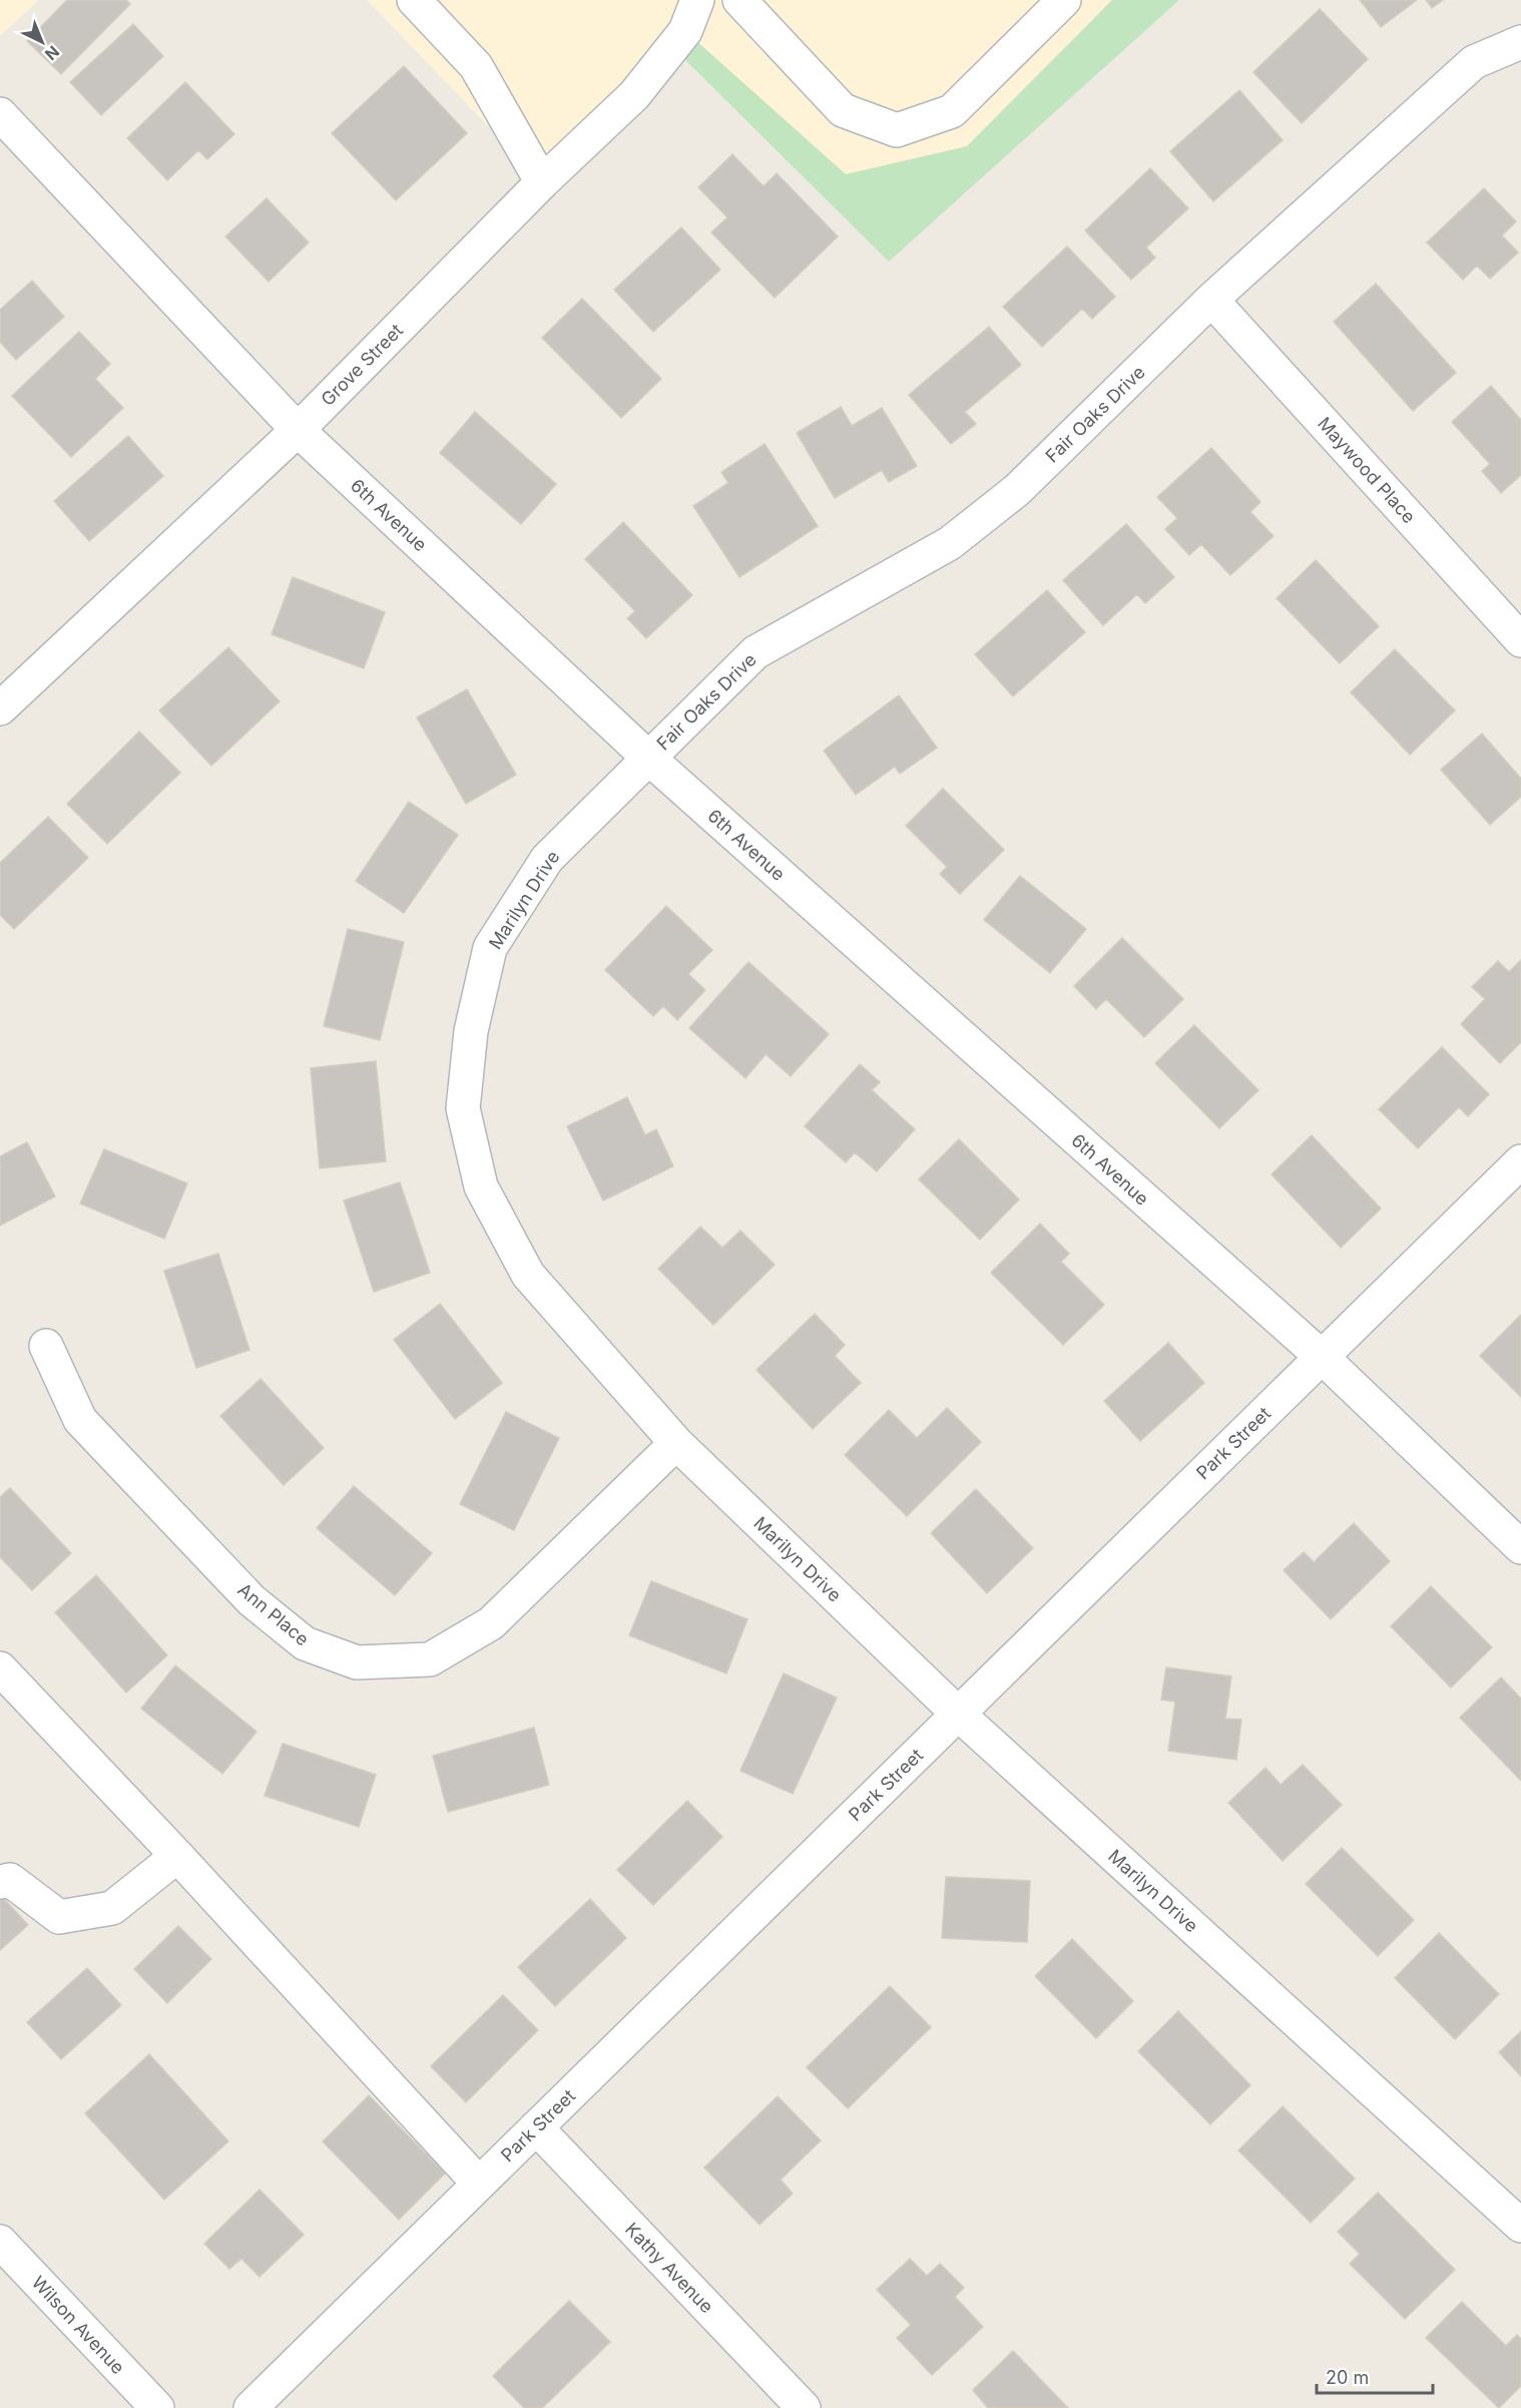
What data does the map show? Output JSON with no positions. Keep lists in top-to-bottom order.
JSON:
{
  "streets": {
    "street": [
      "Grove Street",
      "Fair Oaks Drive",
      "Maywood Place",
      "6th Avenue",
      "Marilyn Drive",
      "Park Street",
      "Ann Place",
      "Kathy Avenue",
      "Wilson Avenue"
    ]
  },
  "crossings": [
    ["Grove Street", "6th Avenue"],
    ["Fair Oaks Drive", "Maywood Place"],
    ["Fair Oaks Drive", "6th Avenue"],
    ["Fair Oaks Drive", "Marilyn Drive"],
    ["6th Avenue", "Marilyn Drive"],
    ["6th Avenue", "Park Street"],
    ["Marilyn Drive", "Park Street"],
    ["Marilyn Drive", "Ann Place"],
    ["Park Street", "Kathy Avenue"]
  ],
  "scale_bar": "20 m",
  "north": "bottom right"
}
